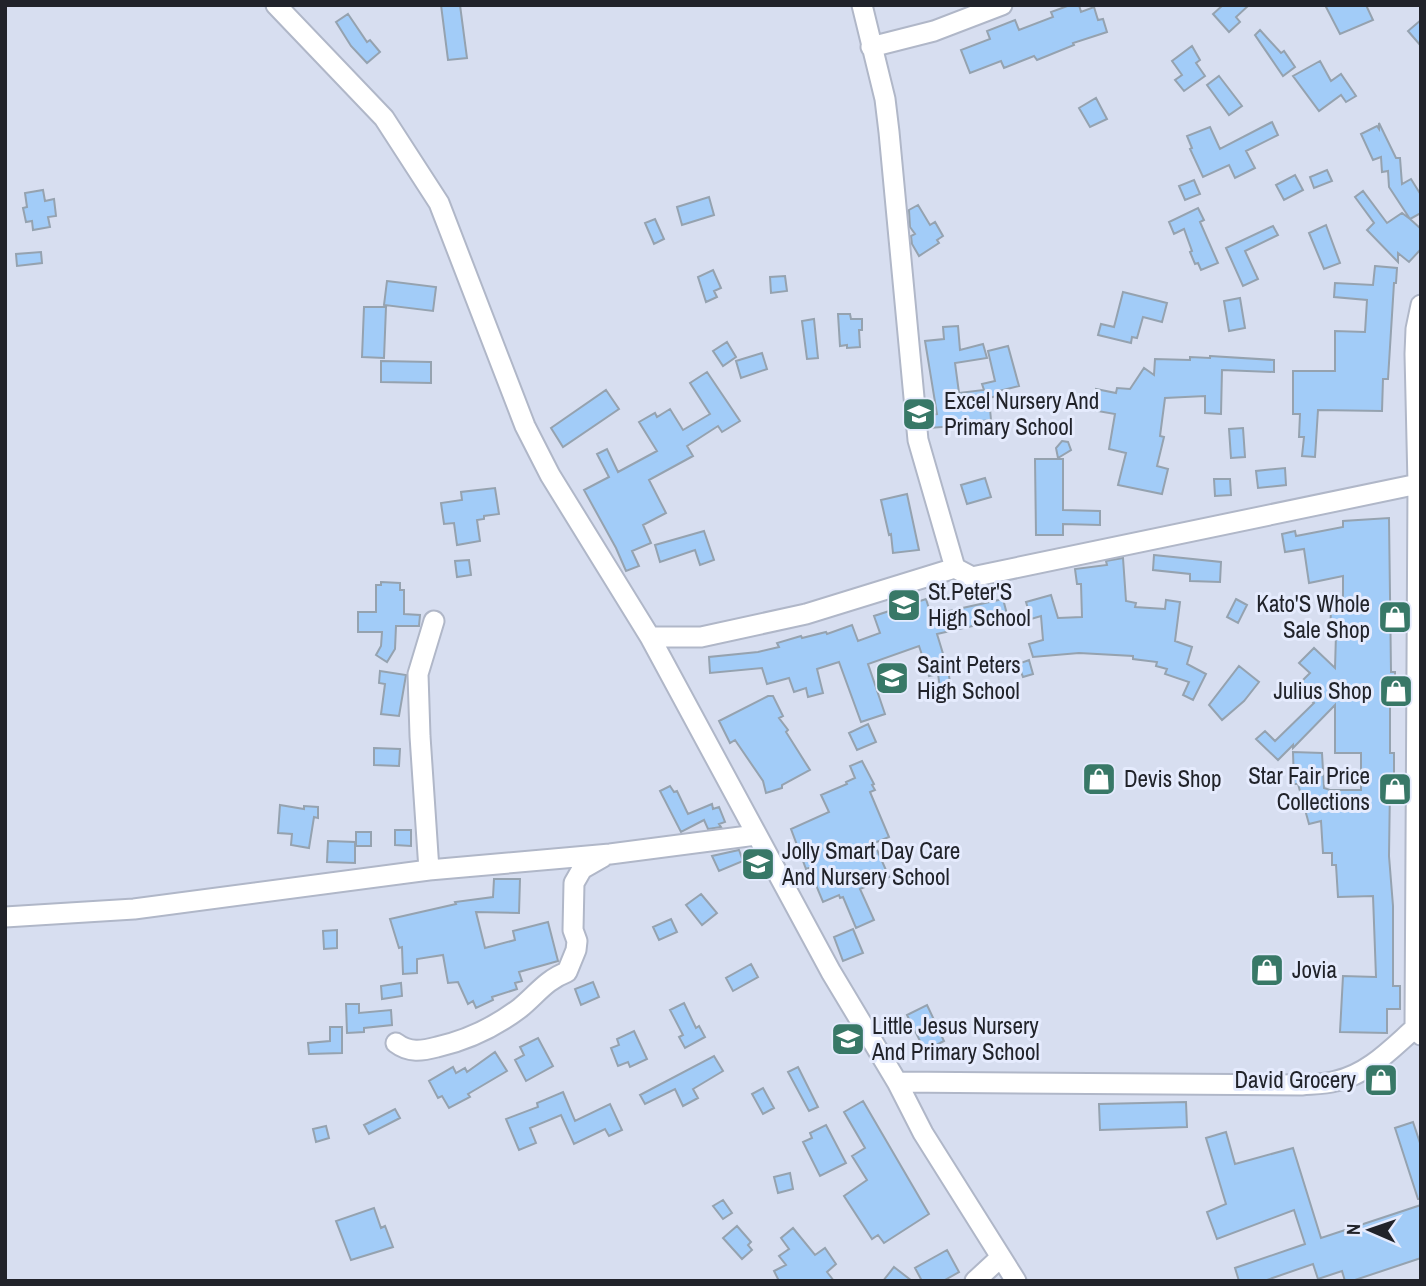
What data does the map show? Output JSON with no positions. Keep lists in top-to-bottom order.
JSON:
{
  "places": {
    "school or university": [
      "Excel Nursery And Primary School",
      "St.Peter'S High School",
      "Saint Peters High School",
      "Jolly Smart Day Care And Nursery School",
      "Little Jesus Nursery And Primary School"
    ],
    "shop": [
      "Kato'S Whole Sale Shop",
      "Julius Shop",
      "Devis Shop",
      "Star Fair Price Collections",
      "Jovia",
      "David Grocery"
    ]
  },
  "north": "left"
}
